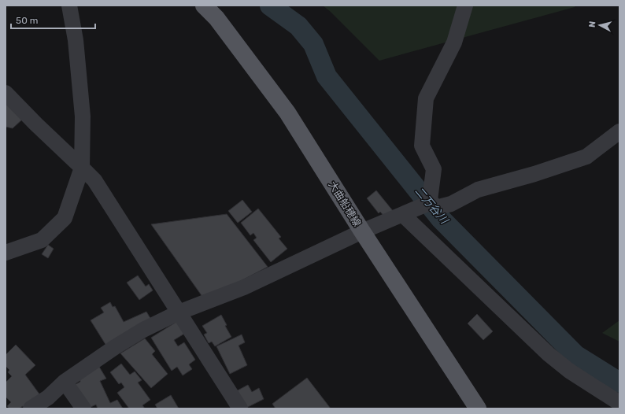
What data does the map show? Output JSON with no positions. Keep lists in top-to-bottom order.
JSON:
{
  "streets": {
    "main road": ["大曲船穂線"]
  },
  "water": ["二万谷川"],
  "scale_bar": "50 m",
  "north": "left"
}
